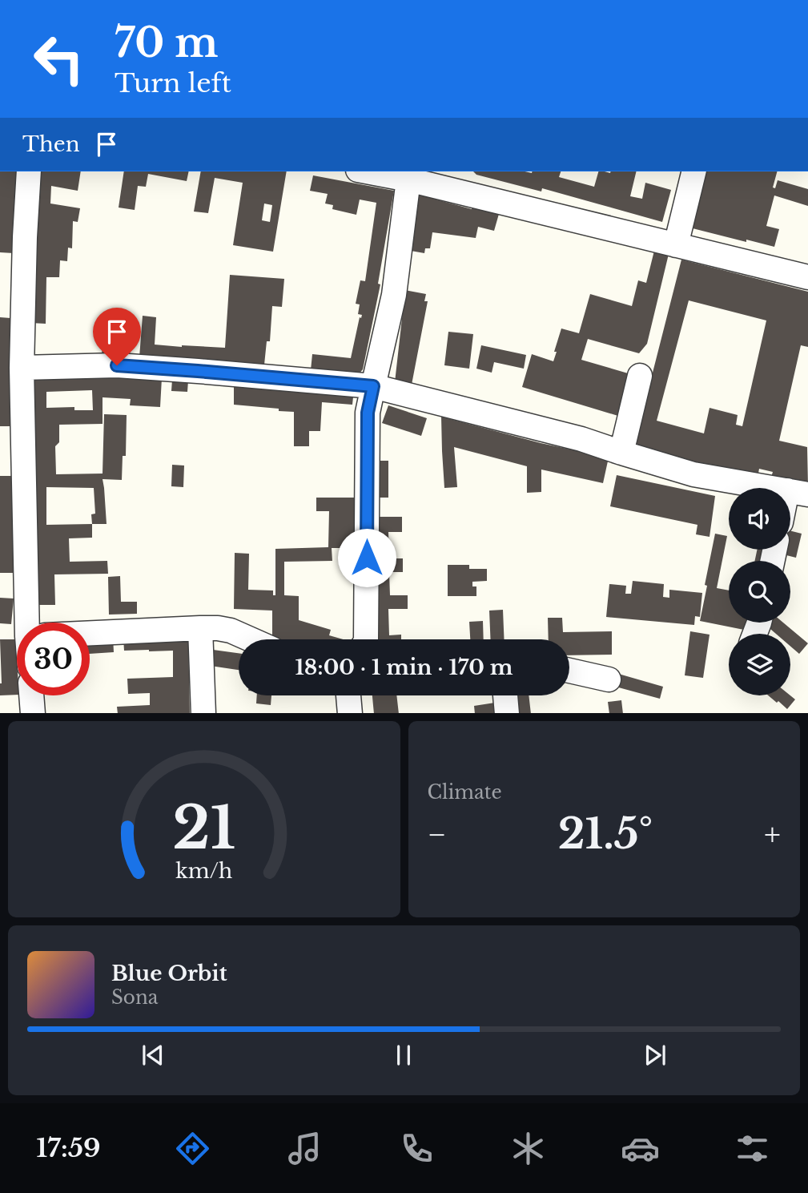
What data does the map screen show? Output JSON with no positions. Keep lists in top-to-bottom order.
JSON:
{
  "page": {
    "turn": ["70 m", "Turn left"],
    "then": "Then",
    "limit": "30",
    "trip": "18:00 · 1 min · 170 m",
    "tile": "Climate",
    "heat": ["−", "21.5°", "+"],
    "song": ["Blue Orbit", "Sona"],
    "tabs": "17:59",
    "gauge": ["21", "km/h"]
  }
}
